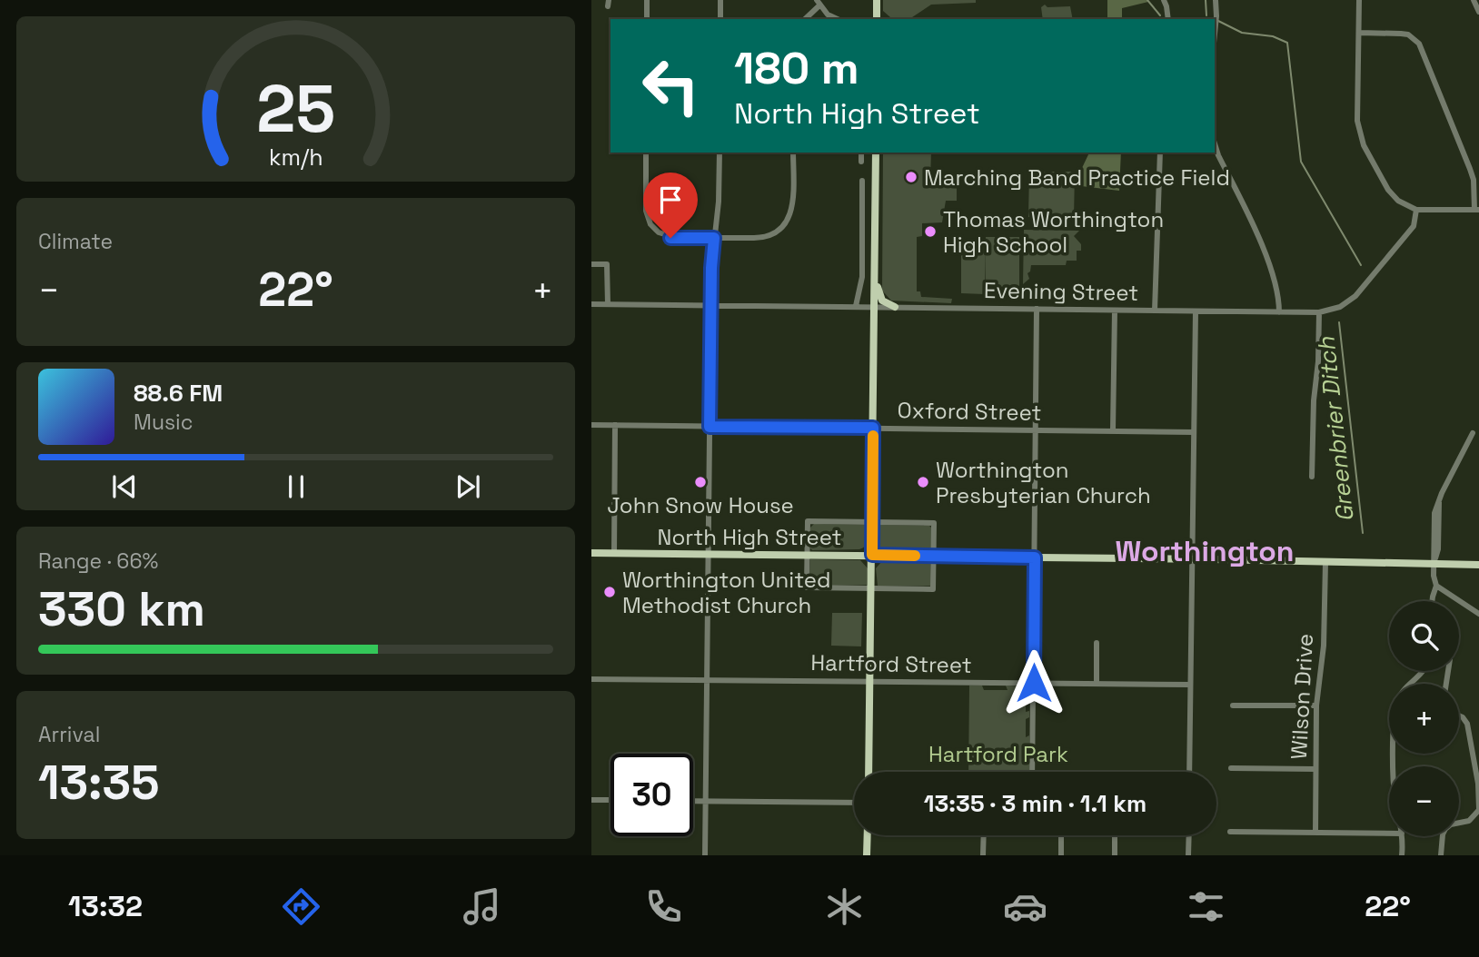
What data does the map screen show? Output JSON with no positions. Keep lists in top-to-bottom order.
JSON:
{
  "streets": {
    "main road": ["North High Street"],
    "street": [
      "Evening Street",
      "Oxford Street",
      "Hartford Street",
      "Wilson Drive"
    ]
  },
  "crossings": [
    ["North High Street", "Wilson Drive"]
  ],
  "districts": ["Worthington"],
  "water": ["Greenbrier Ditch"],
  "parks": ["Hartford Park"],
  "places": [
    "Marching Band Practice Field",
    "Thomas Worthington High School",
    "John Snow House",
    "Worthington Presbyterian Church",
    "Worthington United Methodist Church"
  ],
  "page": {
    "turn": ["180 m", "North High Street"],
    "tile": [
      "Climate",
      ["Range · 66%", "330 km"],
      ["Arrival", "13:35"]
    ],
    "heat": ["−", "22°", "+"],
    "song": ["88.6 FM", "Music"],
    "map_buttons": ["+", "−"],
    "limit": "30",
    "trip": "13:35 · 3 min · 1.1 km",
    "tabs": ["13:32", "22°"],
    "gauge": ["25", "km/h"]
  }
}
